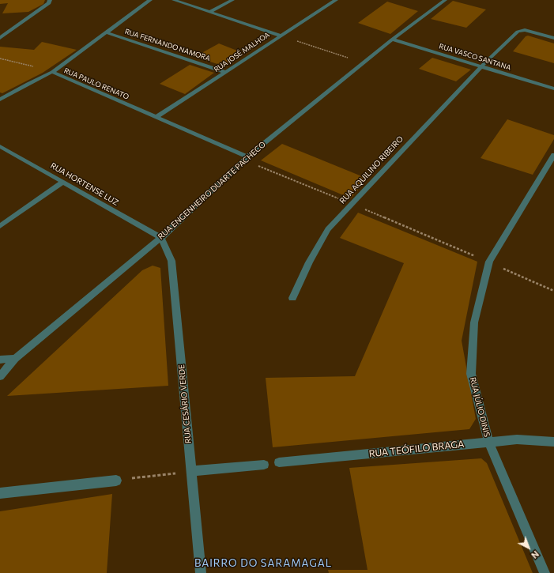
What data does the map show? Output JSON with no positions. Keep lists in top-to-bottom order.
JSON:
{
  "streets": {
    "street": [
      "RUA FERNANDO NAMORA",
      "RUA JOSÉ MALHOA",
      "RUA VASCO SANTANA",
      "RUA PAULO RENATO",
      "RUA AQUILINO RIBEIRO",
      "RUA HORTENSE LUZ",
      "RUA ENGENHEIRO DUARTE PACHECO",
      "RUA CESÁRIO VERDE",
      "RUA JÚLIO DINIS",
      "RUA TEÓFILO BRAGA"
    ]
  },
  "crossings": [
    ["RUA FERNANDO NAMORA", "RUA JOSÉ MALHOA"],
    ["RUA FERNANDO NAMORA", "RUA PAULO RENATO"],
    ["RUA JOSÉ MALHOA", "RUA PAULO RENATO"],
    ["RUA VASCO SANTANA", "RUA AQUILINO RIBEIRO"],
    ["RUA VASCO SANTANA", "RUA ENGENHEIRO DUARTE PACHECO"],
    ["RUA PAULO RENATO", "RUA ENGENHEIRO DUARTE PACHECO"],
    ["RUA HORTENSE LUZ", "RUA ENGENHEIRO DUARTE PACHECO"],
    ["RUA HORTENSE LUZ", "RUA CESÁRIO VERDE"],
    ["RUA ENGENHEIRO DUARTE PACHECO", "RUA CESÁRIO VERDE"],
    ["RUA JÚLIO DINIS", "RUA TEÓFILO BRAGA"]
  ],
  "districts": ["BAIRRO DO SARAMAGAL"],
  "north": "bottom right"
}
